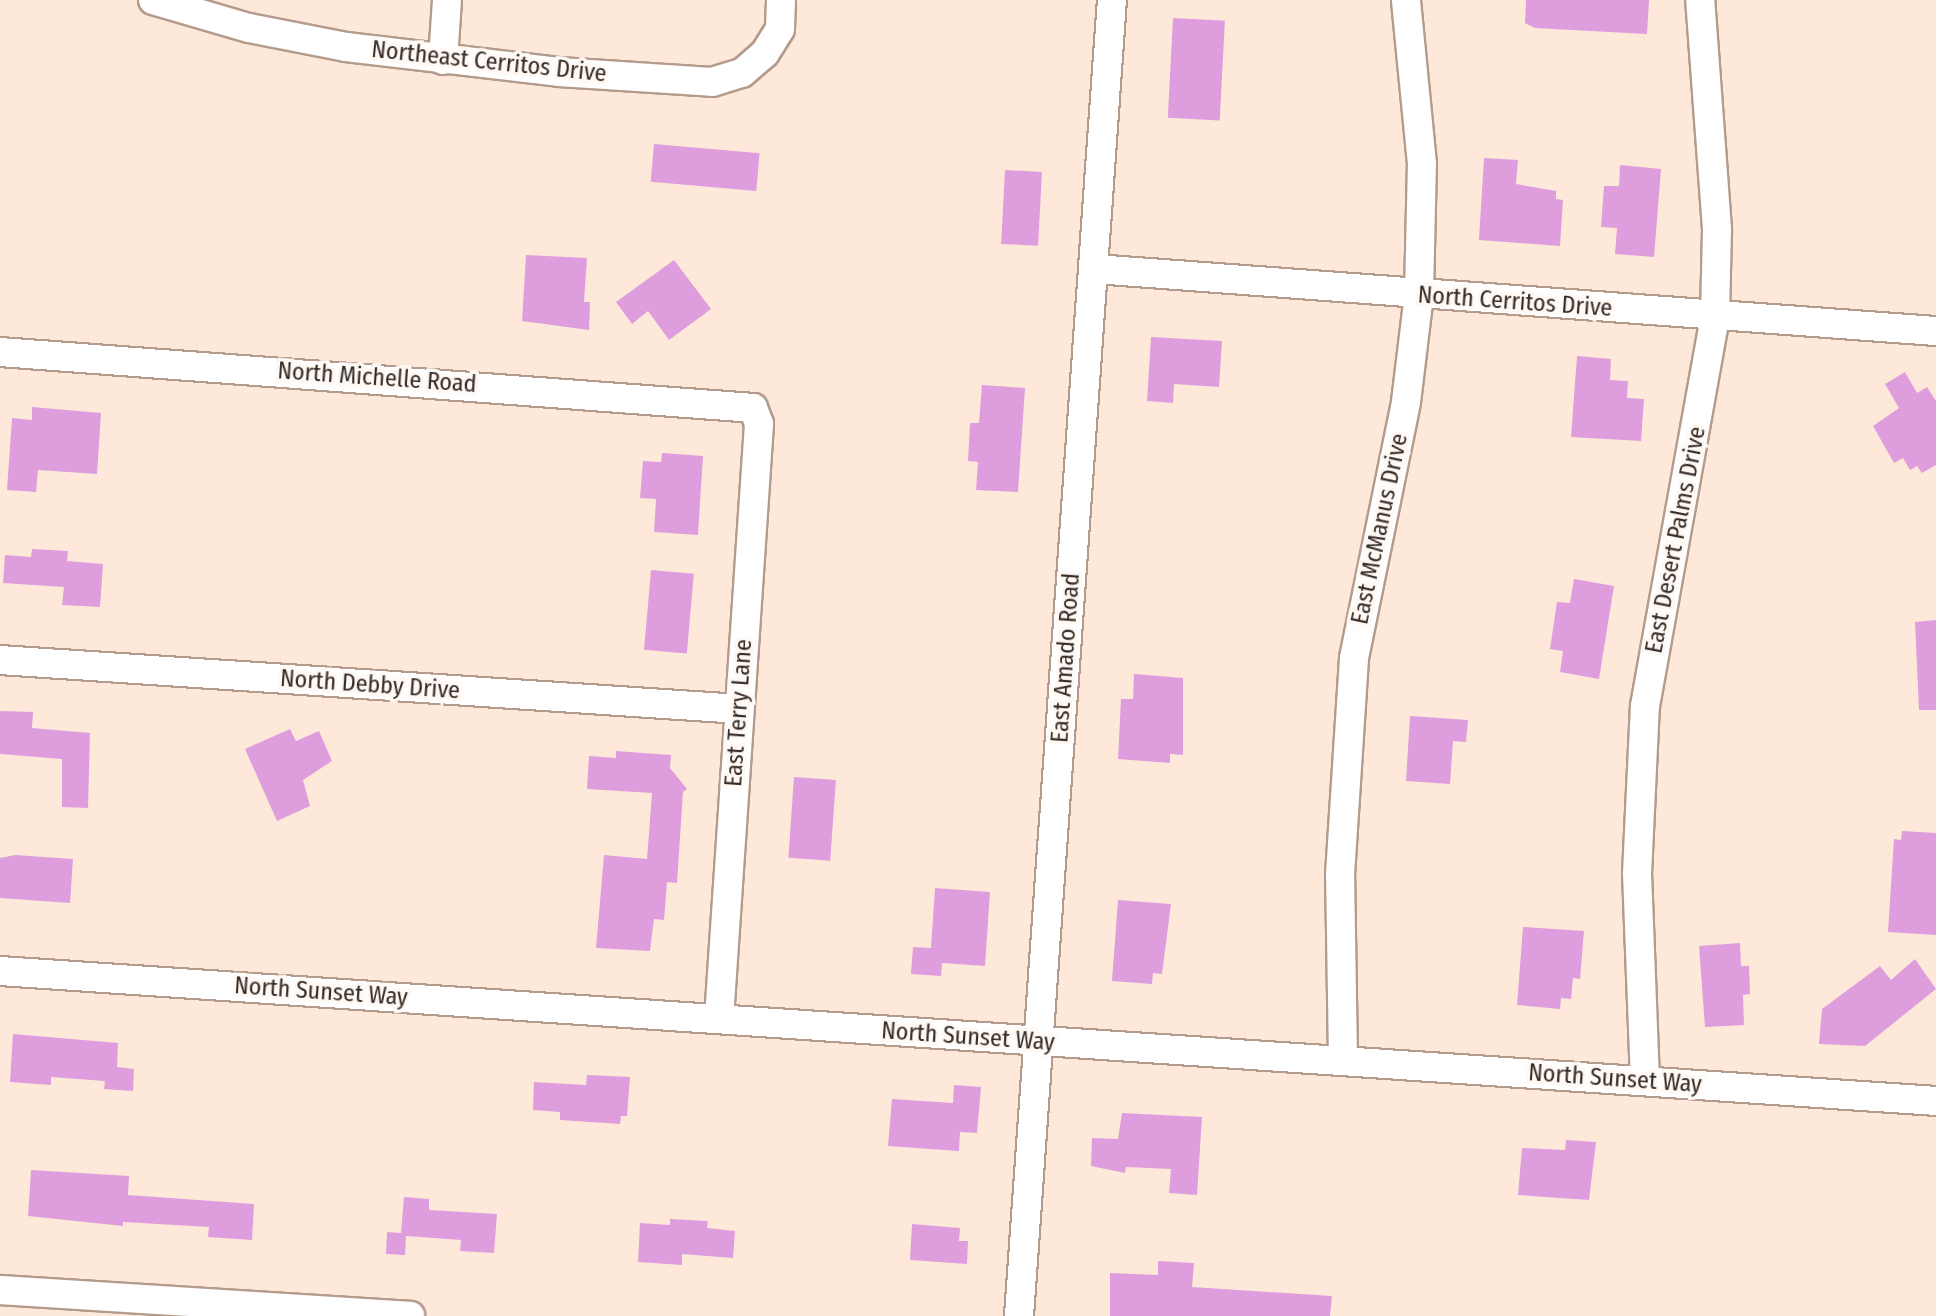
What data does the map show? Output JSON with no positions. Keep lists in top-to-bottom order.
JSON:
{
  "streets": {
    "street": [
      "Northeast Cerritos Drive",
      "North Cerritos Drive",
      "North Michelle Road",
      "East McManus Drive",
      "East Desert Palms Drive",
      "East Amado Road",
      "North Debby Drive",
      "East Terry Lane",
      "North Sunset Way"
    ]
  },
  "crossings": [
    ["North Cerritos Drive", "East McManus Drive"],
    ["North Cerritos Drive", "East Desert Palms Drive"],
    ["North Cerritos Drive", "East Amado Road"],
    ["North Michelle Road", "East Terry Lane"],
    ["East McManus Drive", "North Sunset Way"],
    ["East Desert Palms Drive", "North Sunset Way"],
    ["East Amado Road", "North Sunset Way"],
    ["North Debby Drive", "East Terry Lane"],
    ["East Terry Lane", "North Sunset Way"]
  ]
}
